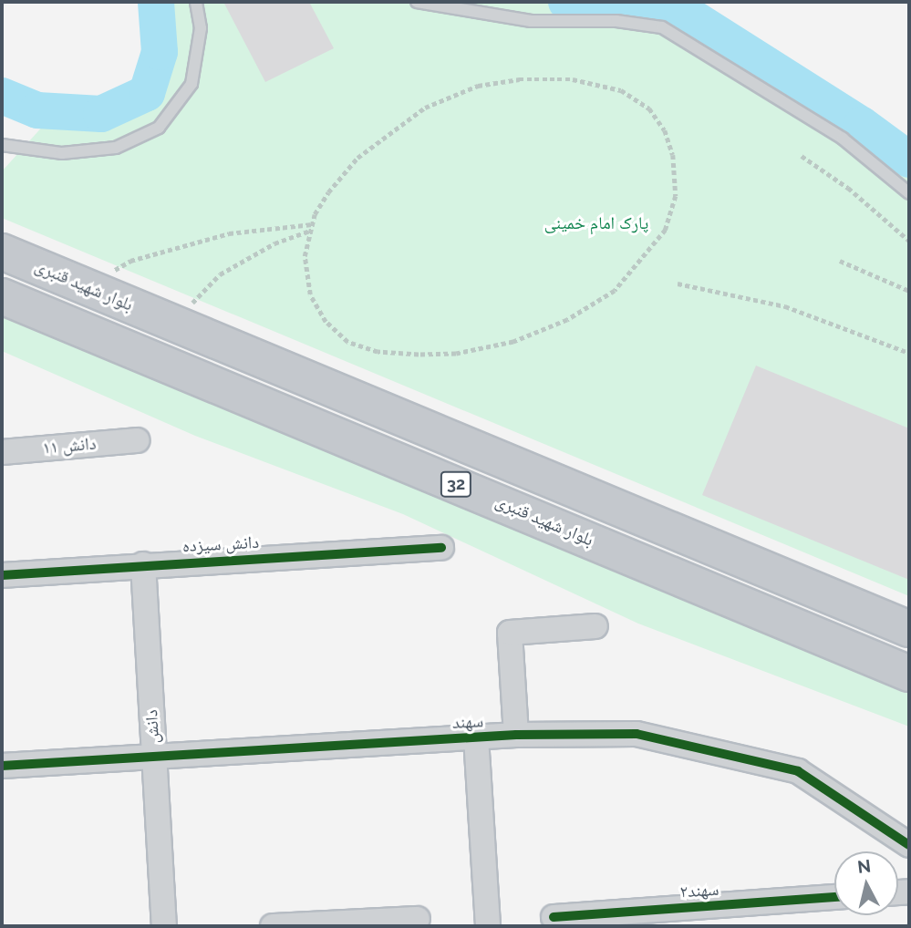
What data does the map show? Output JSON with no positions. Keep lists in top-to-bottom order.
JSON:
{
  "streets": {
    "highway": ["بلوار شهید قنبری", "32"],
    "street": [
      "دانش ۱۱",
      "دانش سیزده",
      "سهند",
      "دانش",
      "سهند۲"
    ]
  },
  "crossings": [
    ["دانش سیزده", "دانش"],
    ["سهند", "دانش"]
  ],
  "parks": ["پارک امام خمینی"],
  "north": "top"
}
